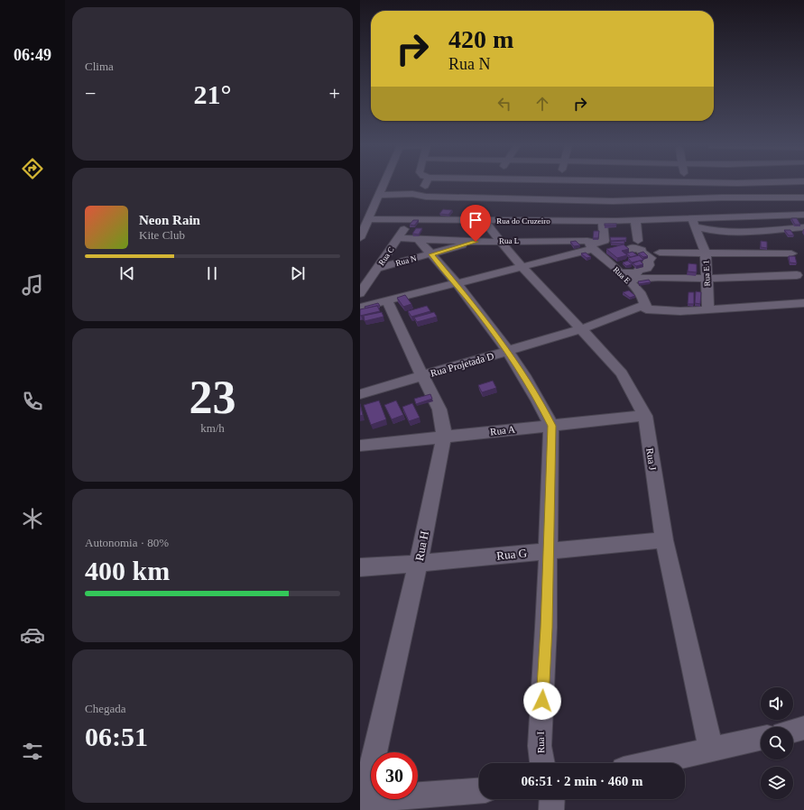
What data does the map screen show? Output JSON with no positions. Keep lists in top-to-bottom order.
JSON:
{
  "streets": {
    "street": [
      "Rua do Cruzeiro",
      "Rua L",
      "Rua C",
      "Rua N",
      "Rua E 1",
      "Rua E",
      "Rua Projetada D",
      "Rua A",
      "Rua J",
      "Rua H",
      "Rua G",
      "Rua I"
    ]
  },
  "crossings": [
    ["Rua do Cruzeiro", "Rua C"],
    ["Rua do Cruzeiro", "Rua E 1"],
    ["Rua do Cruzeiro", "Rua J"],
    ["Rua L", "Rua C"],
    ["Rua L", "Rua N"],
    ["Rua L", "Rua E"],
    ["Rua L", "Rua J"],
    ["Rua L", "Rua I"],
    ["Rua C", "Rua N"],
    ["Rua N", "Rua I"],
    ["Rua E", "Rua Projetada D"],
    ["Rua Projetada D", "Rua J"],
    ["Rua Projetada D", "Rua H"],
    ["Rua Projetada D", "Rua I"],
    ["Rua A", "Rua J"],
    ["Rua A", "Rua H"],
    ["Rua A", "Rua I"],
    ["Rua J", "Rua G"],
    ["Rua H", "Rua G"],
    ["Rua G", "Rua I"]
  ],
  "page": {
    "tabs": "06:49",
    "tile": [
      "Clima",
      ["23", "km/h"],
      ["Autonomia · 80%", "400 km"],
      ["Chegada", "06:51"]
    ],
    "turn": ["420 m", "Rua N"],
    "heat": ["−", "21°", "+"],
    "song": ["Neon Rain", "Kite Club"],
    "limit": "30",
    "trip": "06:51 · 2 min · 460 m"
  }
}
